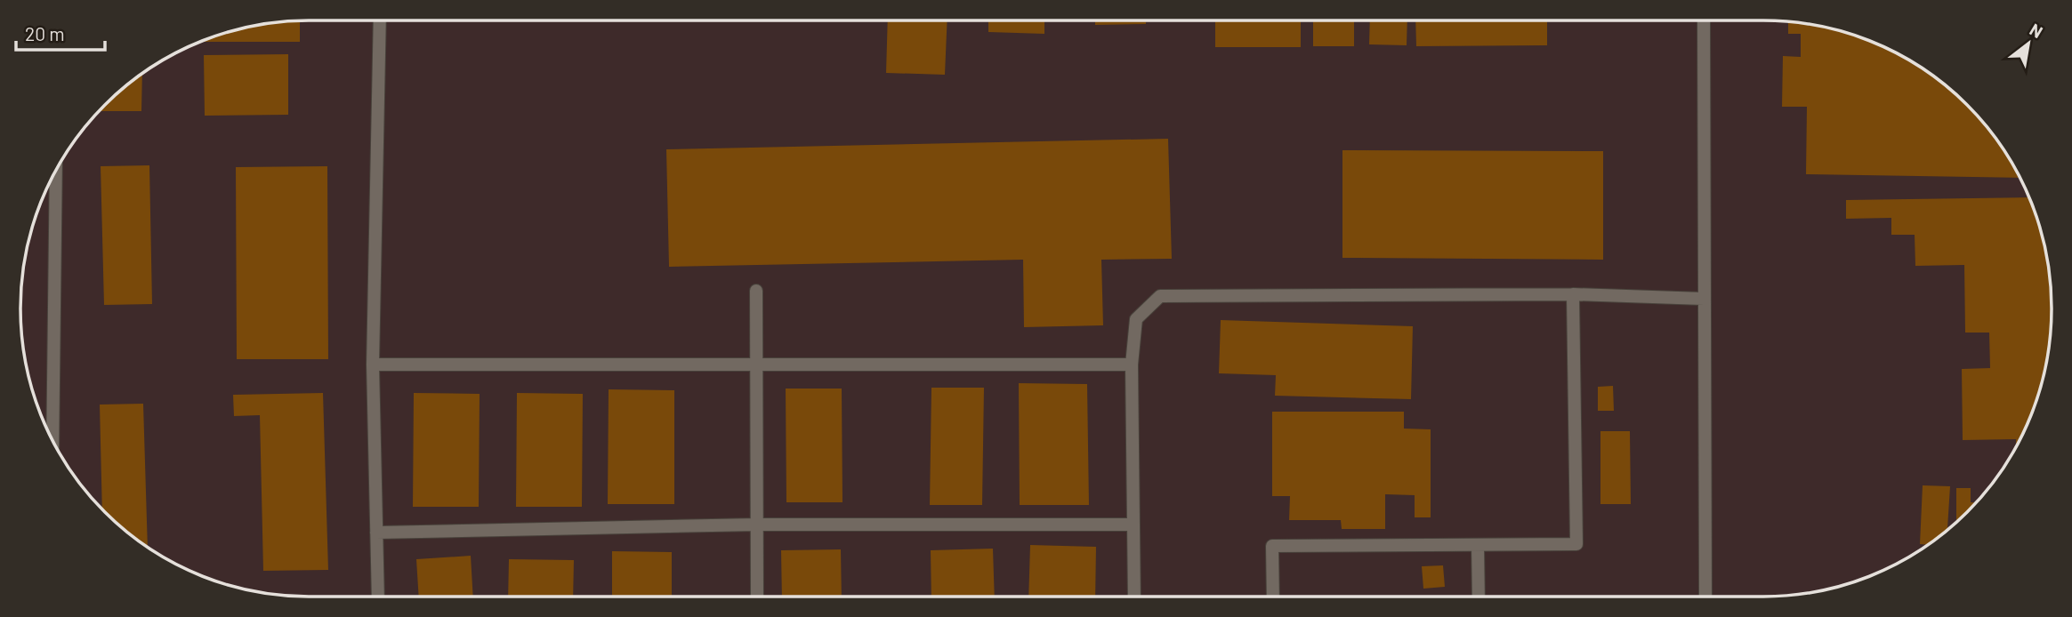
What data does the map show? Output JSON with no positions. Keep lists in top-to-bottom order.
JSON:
{
  "scale_bar": "20 m",
  "north": "top right"
}
